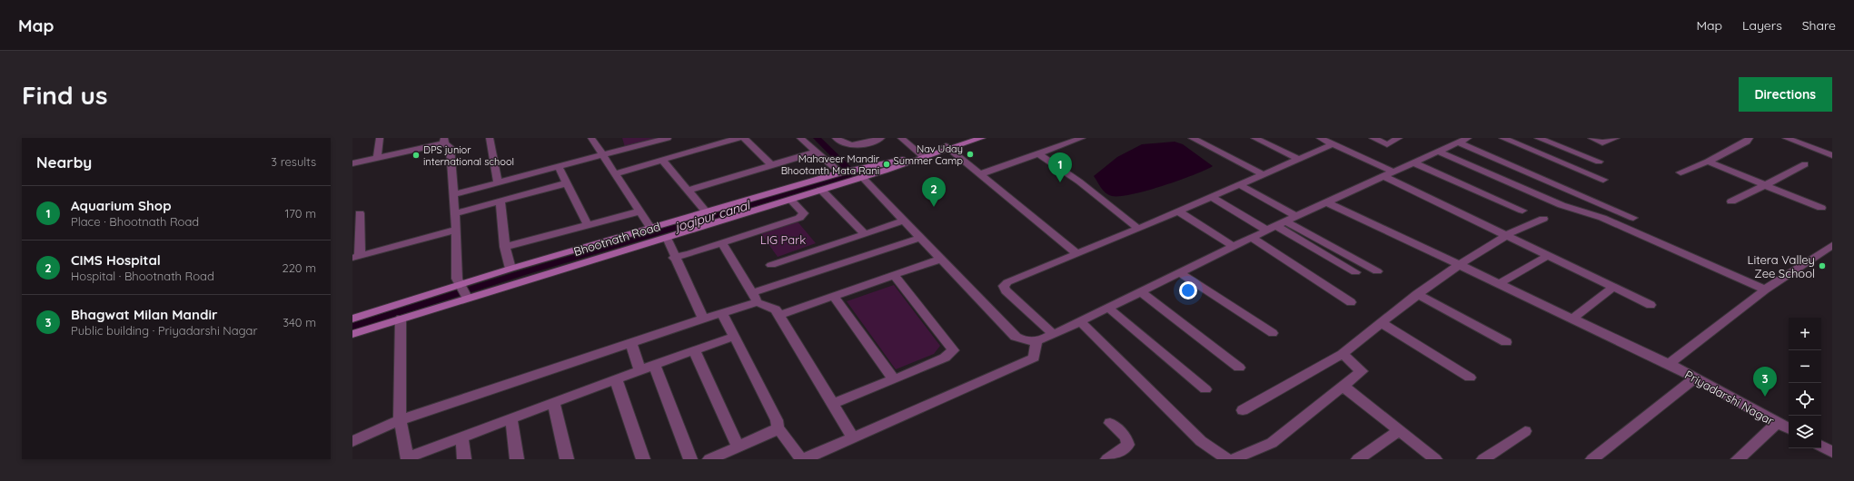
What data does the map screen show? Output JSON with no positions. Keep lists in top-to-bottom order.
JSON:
{
  "streets": {
    "street": ["Bhootnath Road", "Priyadarshi Nagar"]
  },
  "water": ["jogipur canal"],
  "parks": ["LIG Park"],
  "places": [
    "Nav Uday Summer Camp",
    "DPS junior international school",
    "Mahaveer Mandir Bhootanth Mata Rani",
    "Litera Valley Zee School"
  ],
  "page": {
    "header": "Map",
    "nav": ["Map", "Layers", "Share"],
    "buttons": "Directions",
    "title": "Find us",
    "heading": ["Nearby", "3 results"],
    "pins": ["1", "2", "3"],
    "list": [
      {
        "mark": "1",
        "name": "Aquarium Shop",
        "note": "Place · Bhootnath Road",
        "value": "170 m"
      },
      {
        "mark": "2",
        "name": "CIMS Hospital",
        "note": "Hospital · Bhootnath Road",
        "value": "220 m"
      },
      {
        "mark": "3",
        "name": "Bhagwat Milan Mandir",
        "note": "Public building · Priyadarshi Nagar",
        "value": "340 m"
      }
    ],
    "map_buttons": ["+", "−"]
  }
}
